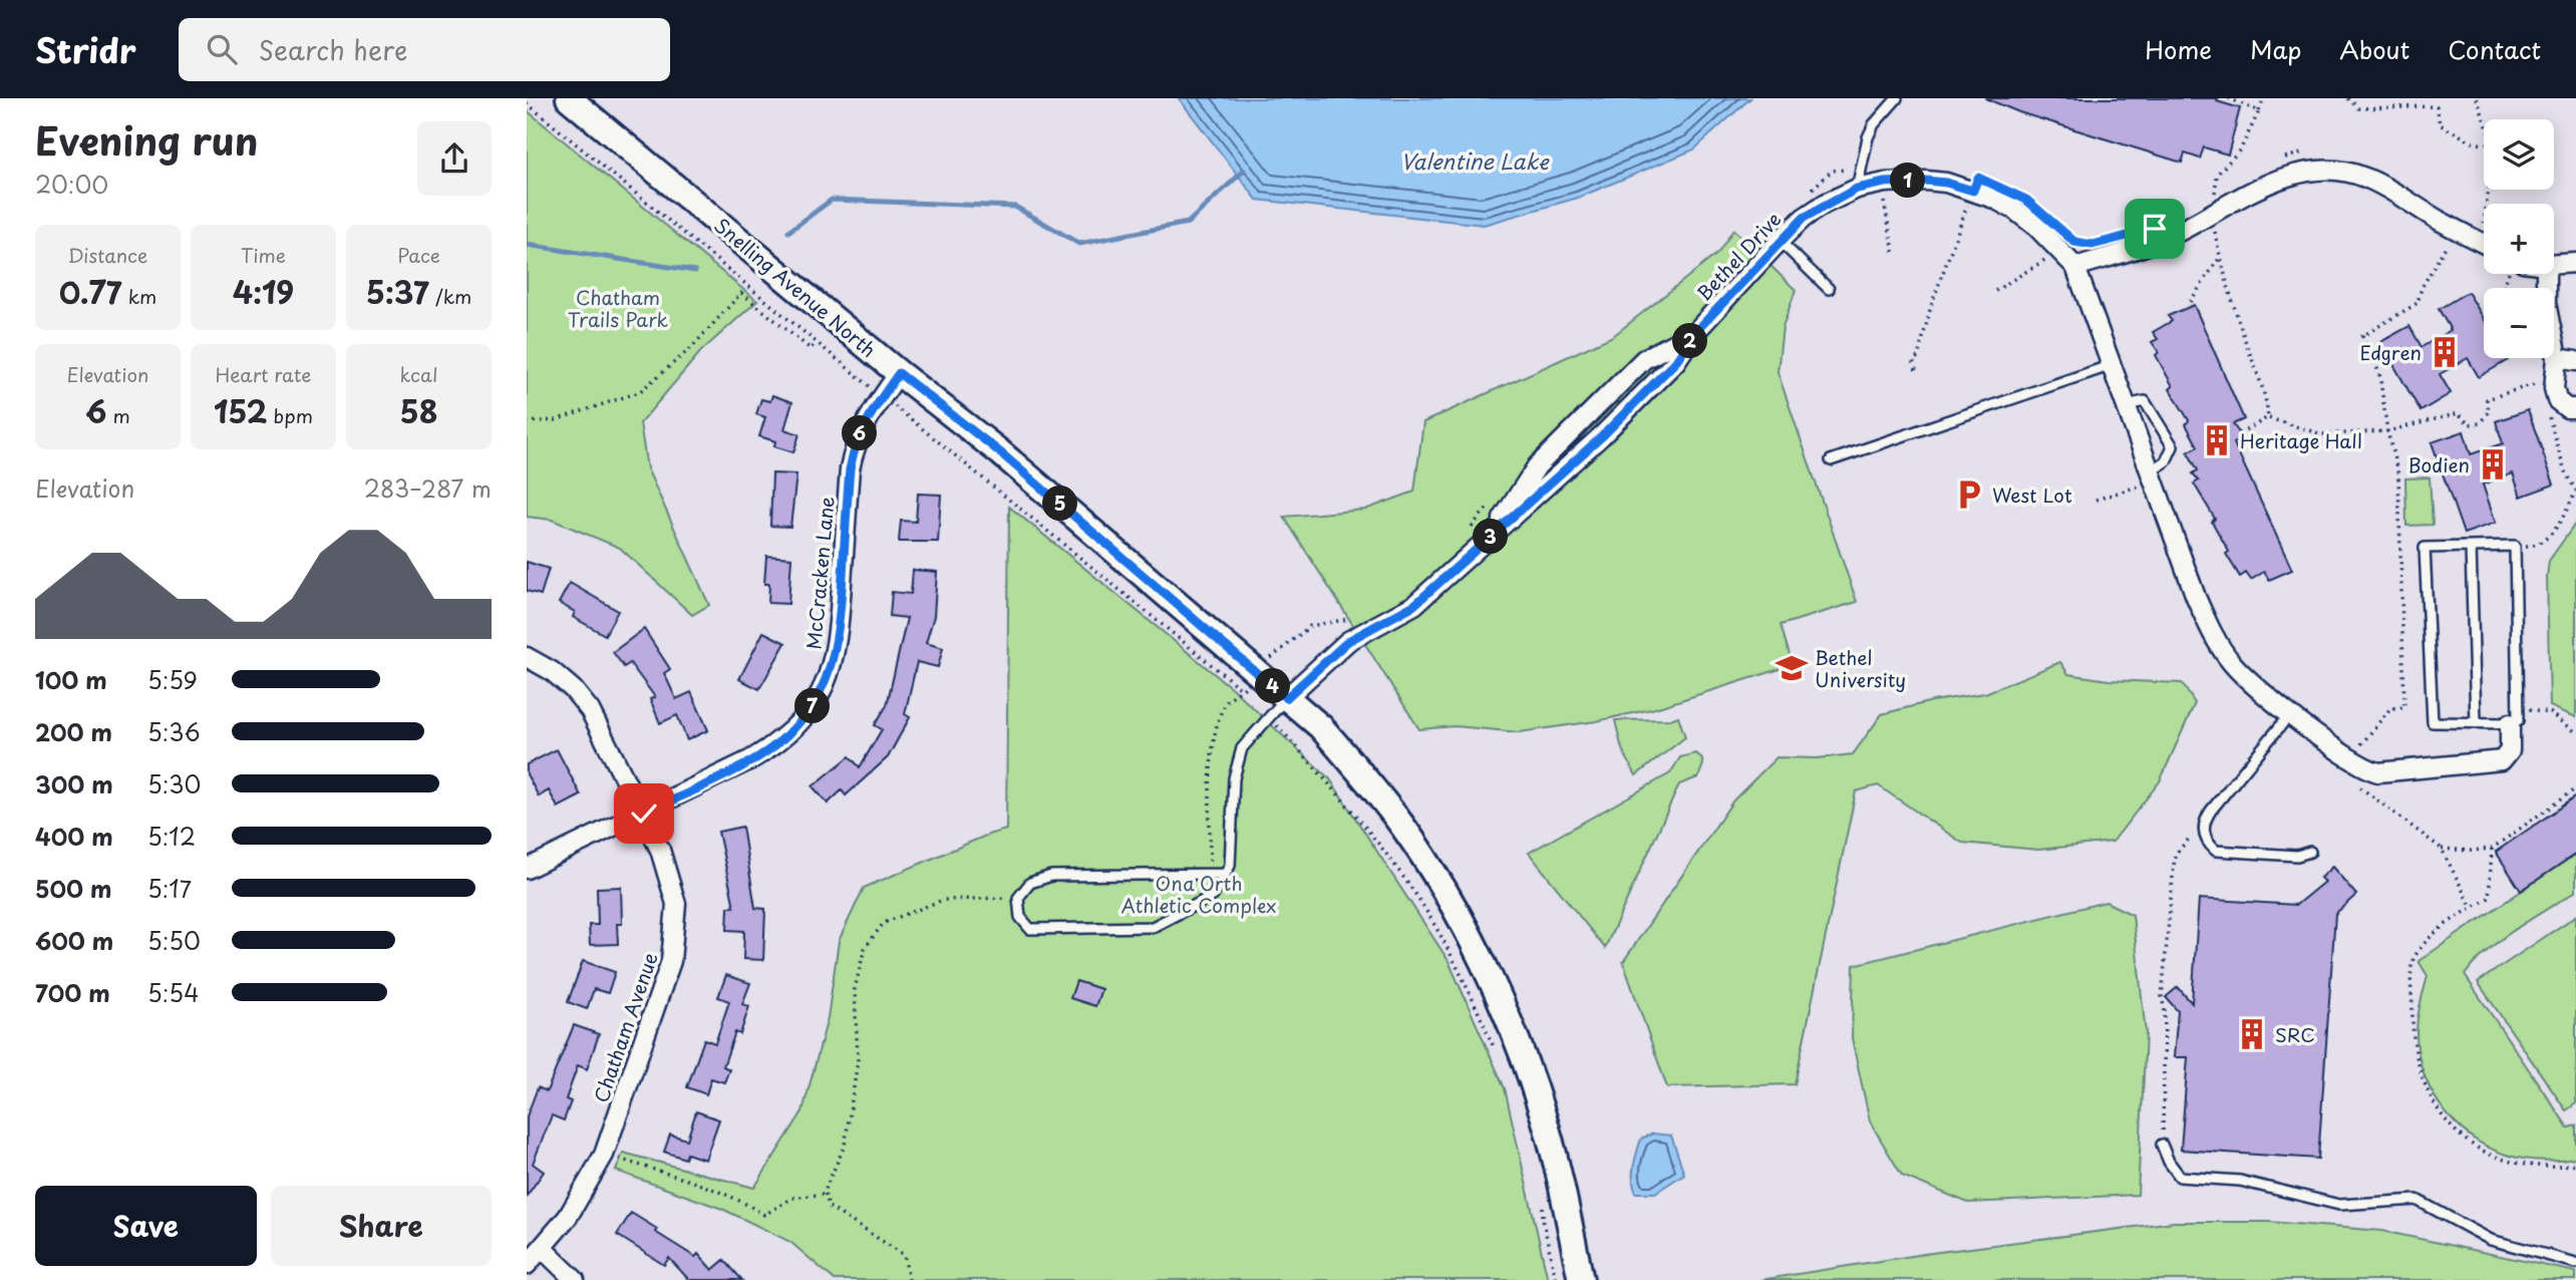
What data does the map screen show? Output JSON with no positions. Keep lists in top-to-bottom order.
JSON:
{
  "streets": {
    "street": [
      "Bethel Drive",
      "Snelling Avenue North",
      "McCracken Lane",
      "Chatham Avenue"
    ]
  },
  "crossings": [
    ["Bethel Drive", "Snelling Avenue North"],
    ["Snelling Avenue North", "McCracken Lane"],
    ["McCracken Lane", "Chatham Avenue"]
  ],
  "water": ["Valentine Lake"],
  "parks": ["Chatham Trails Park", "Ona Orth Athletic Complex"],
  "places": {
    "building": [
      "Edgren",
      "Heritage Hall",
      "Bodien",
      "SRC"
    ],
    "parking": ["West Lot"],
    "school or university": ["Bethel University"]
  },
  "page": {
    "header": "Stridr",
    "search": "Search here",
    "nav": [
      "Home",
      "Map",
      "About",
      "Contact"
    ],
    "heading": ["Evening run", "20:00"],
    "map_buttons": ["+", "−"],
    "pins": [
      "1",
      "2",
      "6",
      "5",
      "3",
      "4",
      "7"
    ],
    "stats": [
      ["Distance", "0.77 km"],
      ["Time", "4:19"],
      ["Pace", "5:37 /km"],
      ["Elevation", "6 m"],
      ["Heart rate", "152 bpm"],
      ["kcal", "58"]
    ],
    "chart": ["Elevation", "283–287 m"],
    "list": [
      {
        "name": "100 m",
        "note": "5:59"
      },
      {
        "name": "200 m",
        "note": "5:36"
      },
      {
        "name": "300 m",
        "note": "5:30"
      },
      {
        "name": "400 m",
        "note": "5:12"
      },
      {
        "name": "500 m",
        "note": "5:17"
      },
      {
        "name": "600 m",
        "note": "5:50"
      },
      {
        "name": "700 m",
        "note": "5:54"
      }
    ],
    "buttons": ["Save", "Share"]
  }
}
